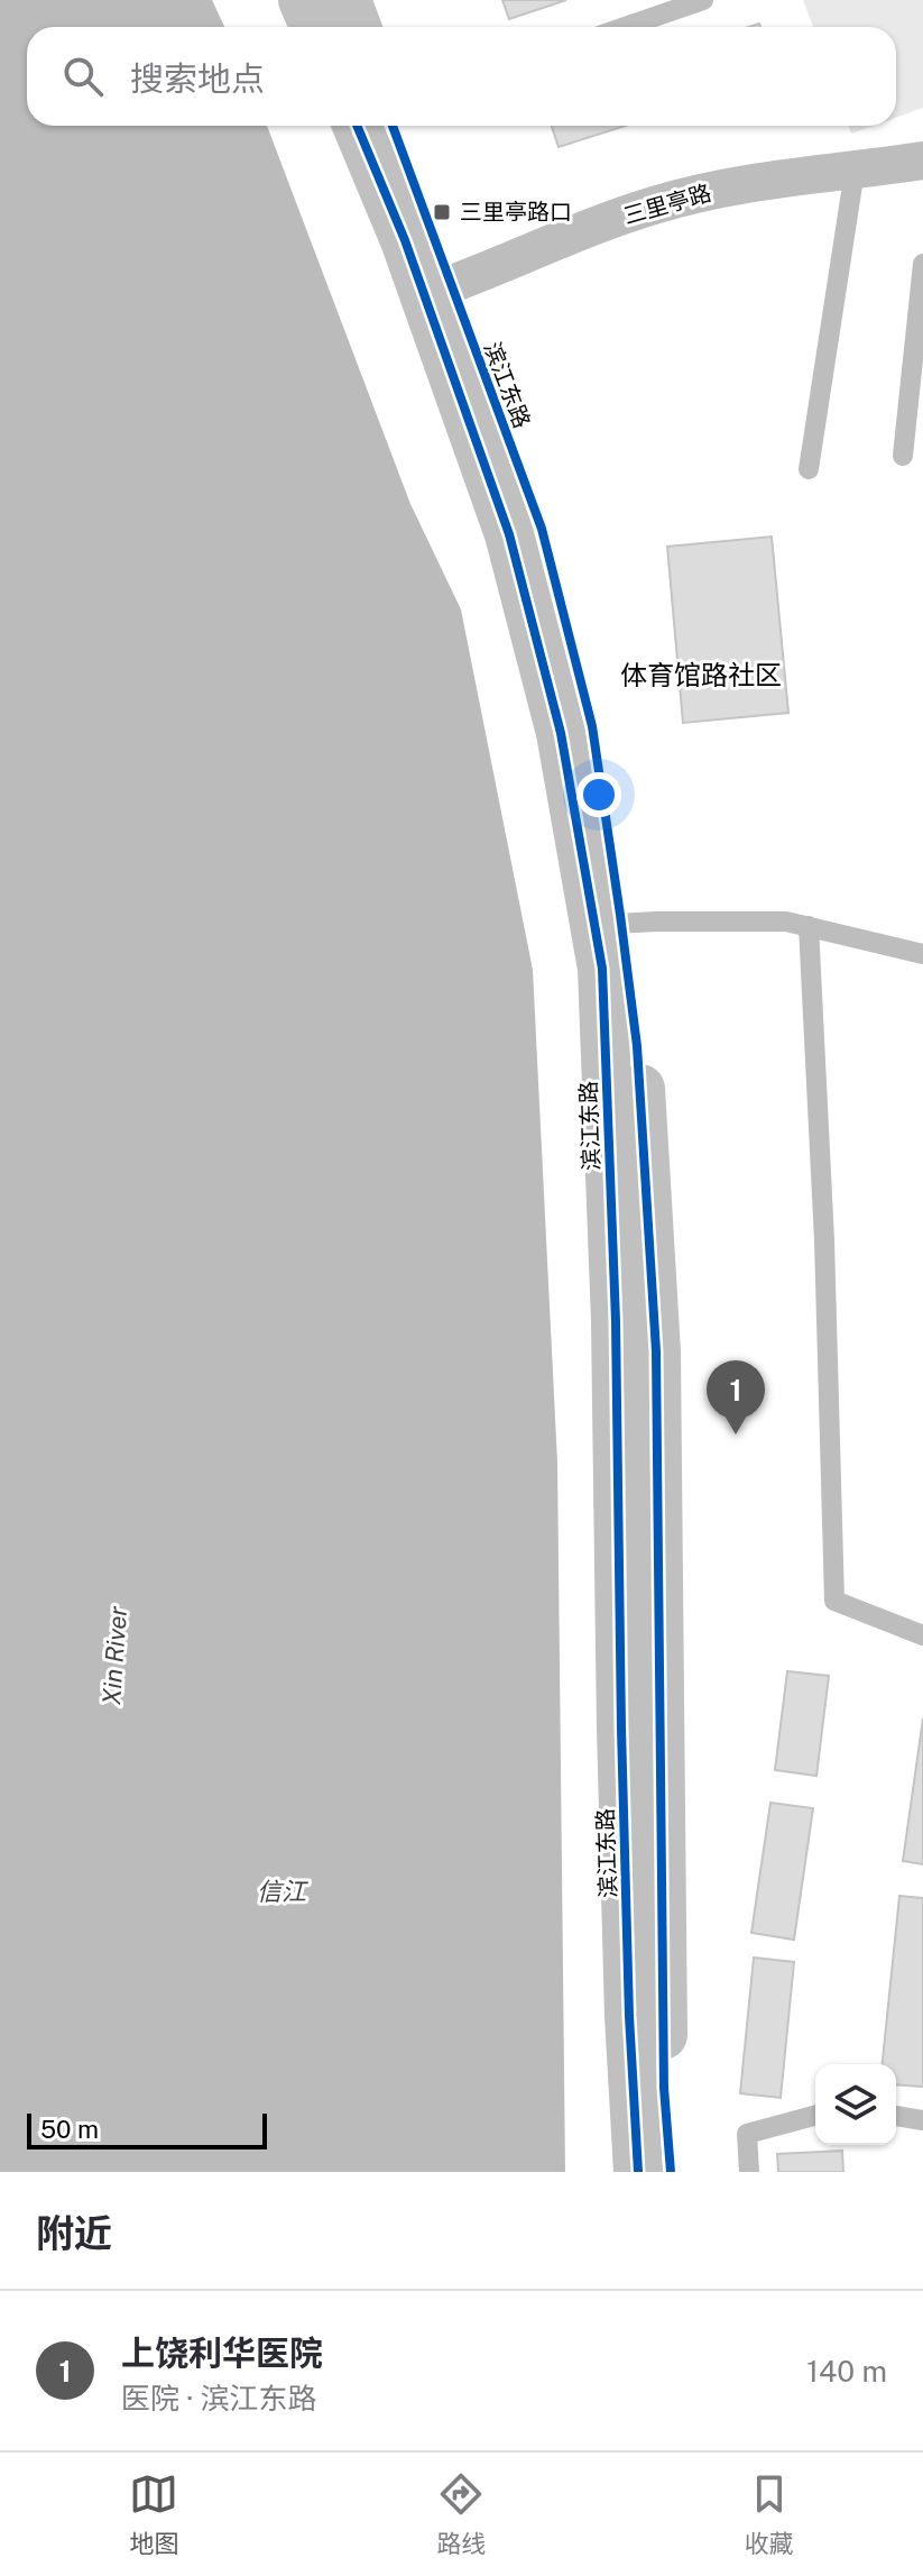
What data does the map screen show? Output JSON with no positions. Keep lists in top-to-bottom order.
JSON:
{
  "streets": {
    "main road": ["滨江东路"],
    "street": ["三里亭路"]
  },
  "crossings": [
    ["三里亭路", "滨江东路"]
  ],
  "districts": ["体育馆路社区"],
  "water": ["Xin River", "信江"],
  "places": {
    "transit": ["三里亭路口"]
  },
  "scale_bar": "50 m",
  "page": {
    "search": "搜索地点",
    "pins": "1",
    "scale": "50 m",
    "heading": "附近",
    "list": [
      {
        "mark": "1",
        "name": "上饶利华医院",
        "note": "医院 · 滨江东路",
        "value": "140 m"
      }
    ],
    "nav": ["地图", "路线", "收藏"]
  }
}
